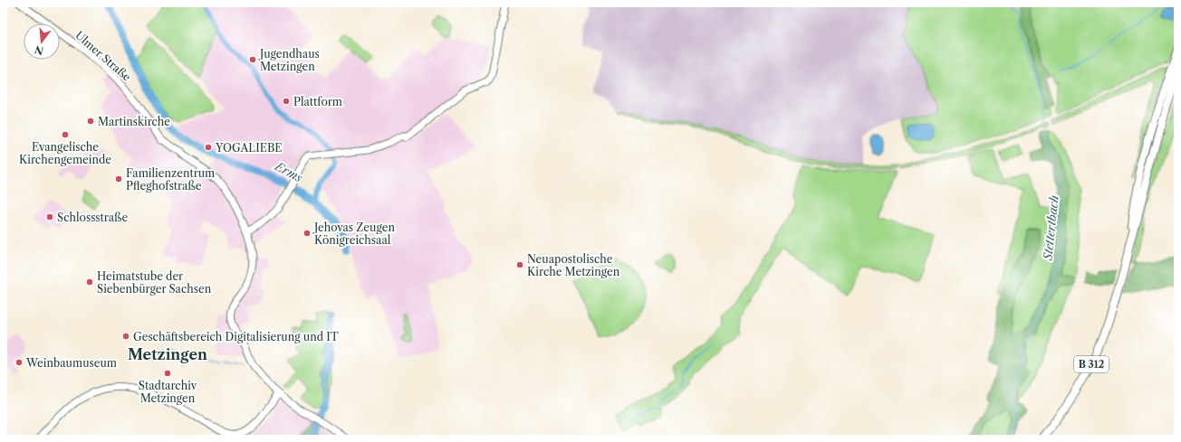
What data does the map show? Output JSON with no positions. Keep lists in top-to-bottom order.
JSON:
{
  "streets": {
    "highway": ["B 312"],
    "main road": ["Ulmer Straße"]
  },
  "districts": ["Metzingen"],
  "water": ["Erms", "Stettertbach"],
  "places": [
    "Jugendhaus Metzingen",
    "Plattform",
    "Martinskirche",
    "Evangelische Kirchengemeinde",
    "YOGALIEBE",
    "Familienzentrum Pfleghofstraße",
    "Schlossstraße",
    "Jehovas Zeugen Königreichsaal",
    "Neuapostolische Kirche Metzingen",
    "Heimatstube der Siebenbürger Sachsen",
    "Geschäftsbereich Digitalisierung und IT",
    "Weinbaumuseum",
    "Stadtarchiv Metzingen"
  ],
  "north": "bottom"
}
